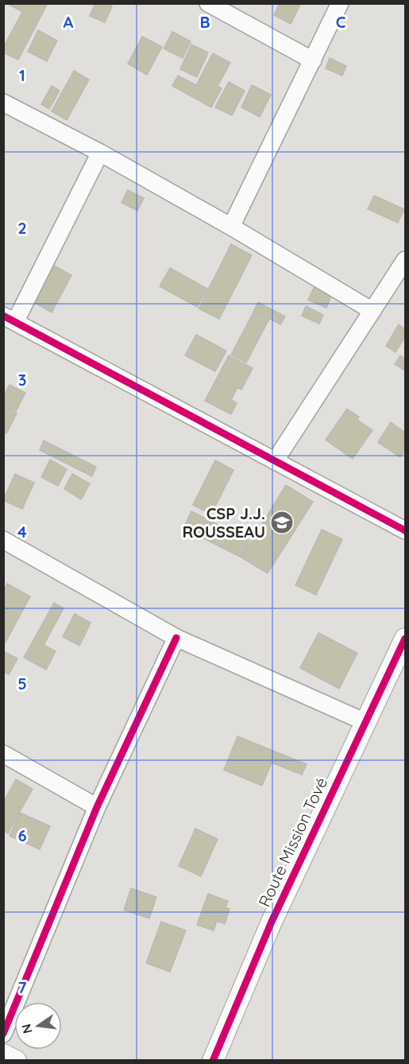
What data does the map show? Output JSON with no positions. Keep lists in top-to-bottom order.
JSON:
{
  "streets": {
    "street": ["Route Mission Tové"]
  },
  "places": {
    "school or university": ["CSP J.J. ROUSSEAU"]
  },
  "north": "left",
  "grid": {
    "columns": ["A", "B", "C"],
    "rows": [
      "1",
      "2",
      "3",
      "4",
      "5",
      "6",
      "7"
    ]
  }
}
